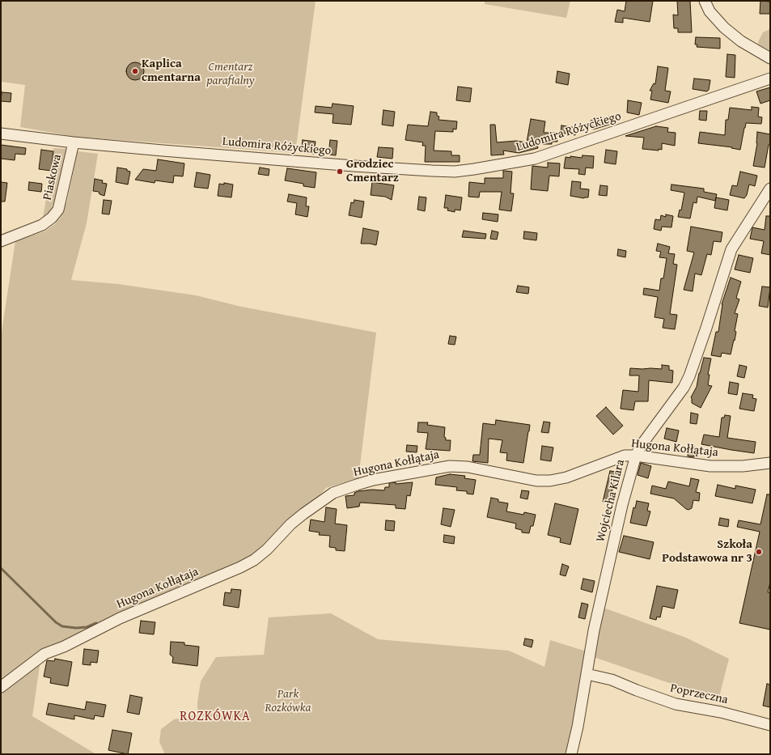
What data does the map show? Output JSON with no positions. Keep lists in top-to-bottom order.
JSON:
{
  "streets": {
    "street": [
      "Ludomira Różyckiego",
      "Piaskowa",
      "Hugona Kołłątaja",
      "Wojciecha Kilara",
      "Poprzeczna"
    ]
  },
  "crossings": [
    ["Ludomira Różyckiego", "Piaskowa"],
    ["Hugona Kołłątaja", "Wojciecha Kilara"],
    ["Wojciecha Kilara", "Poprzeczna"]
  ],
  "districts": ["ROZKÓWKA"],
  "parks": ["Cmentarz parafialny", "Park Rozkówka"],
  "places": ["Kaplica cmentarna", "Grodziec Cmentarz", "Szkoła Podstawowa nr 3"]
}
